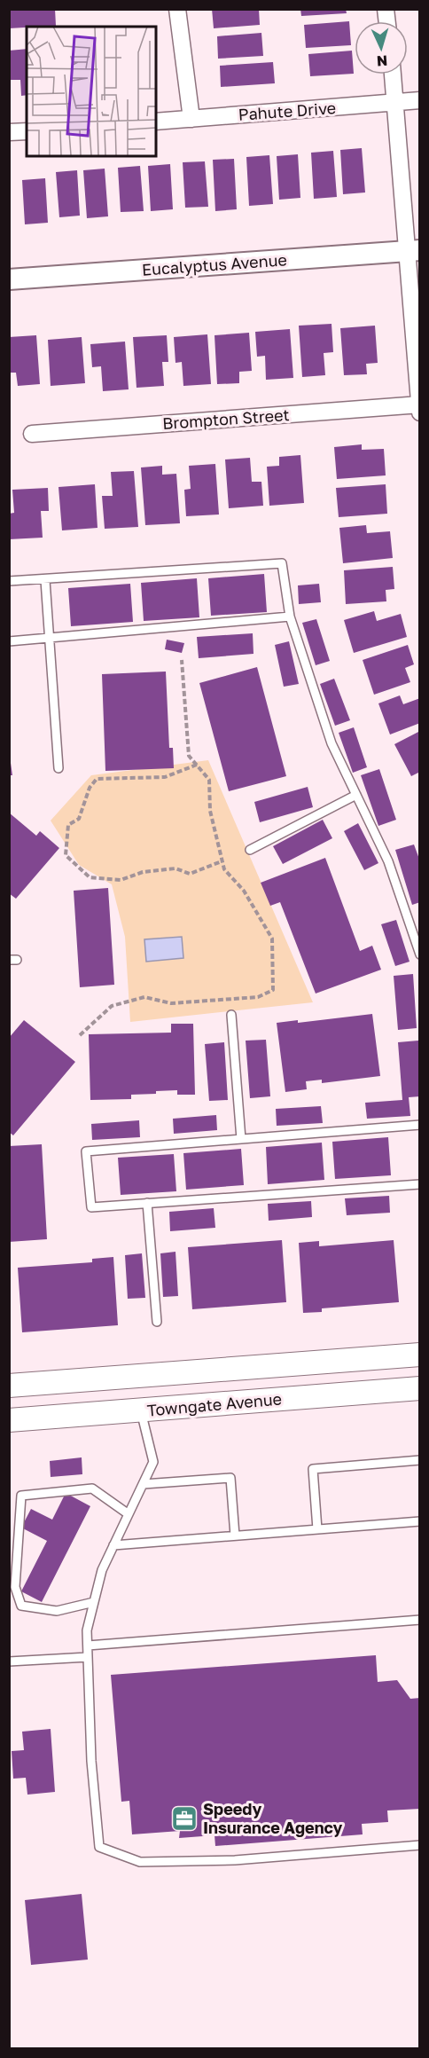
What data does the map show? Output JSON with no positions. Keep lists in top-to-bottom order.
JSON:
{
  "streets": {
    "main road": ["Towngate Avenue"],
    "street": ["Pahute Drive", "Eucalyptus Avenue", "Brompton Street"]
  },
  "places": {
    "office": ["Speedy Insurance Agency"]
  },
  "north": "bottom"
}
